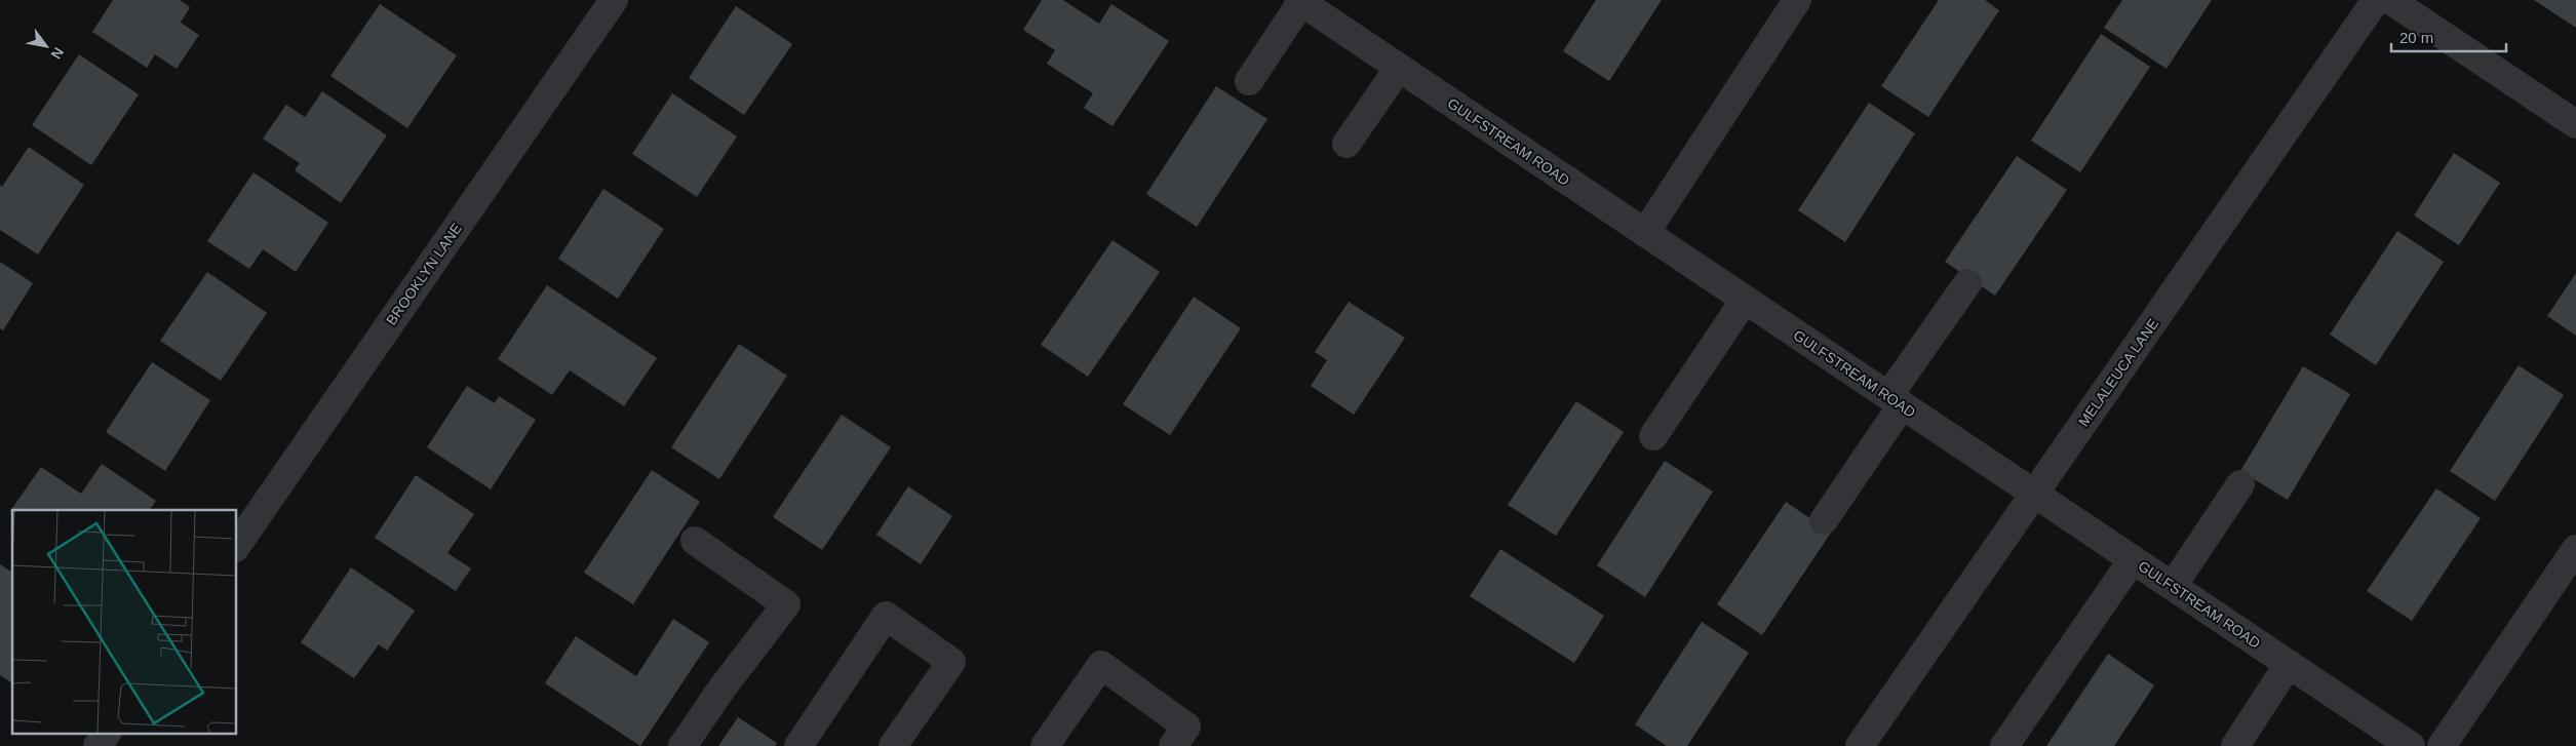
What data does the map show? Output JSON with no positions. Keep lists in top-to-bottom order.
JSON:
{
  "streets": {
    "street": ["GULFSTREAM ROAD", "BROOKLYN LANE", "MELALEUCA LANE"]
  },
  "crossings": [
    ["GULFSTREAM ROAD", "MELALEUCA LANE"]
  ],
  "scale_bar": "20 m",
  "north": "bottom right"
}
